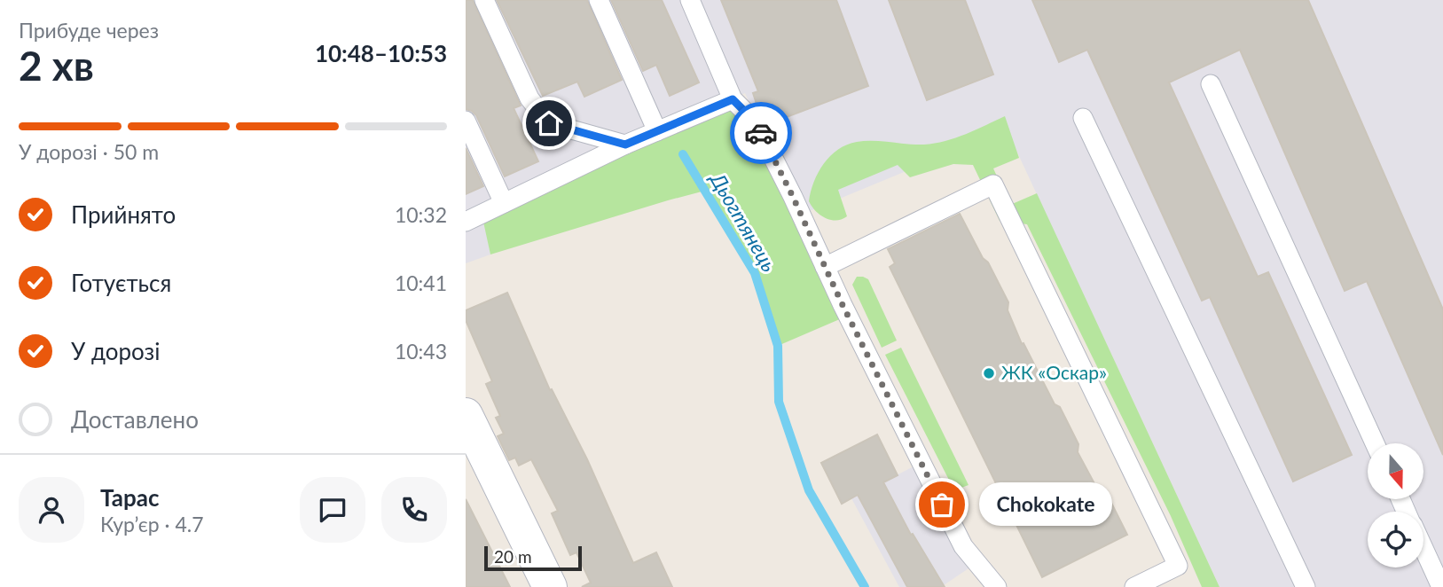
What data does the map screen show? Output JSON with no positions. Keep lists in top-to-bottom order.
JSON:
{
  "water": ["Дьогтянець"],
  "places": ["ЖК «Оскар»", "Chokokate"],
  "scale_bar": "20 m",
  "north": "bottom",
  "page": {
    "heading": ["2 хв", "Прибуде через", "10:48–10:53"],
    "panel": ["Тарас", "Кур’єр · 4.7"],
    "bar": "У дорозі · 50 m",
    "list": [
      ["Прийнято", "10:32"],
      ["Готується", "10:41"],
      ["У дорозі", "10:43"],
      "Доставлено"
    ],
    "bubble": "Chokokate",
    "scale": "20 m"
  }
}
